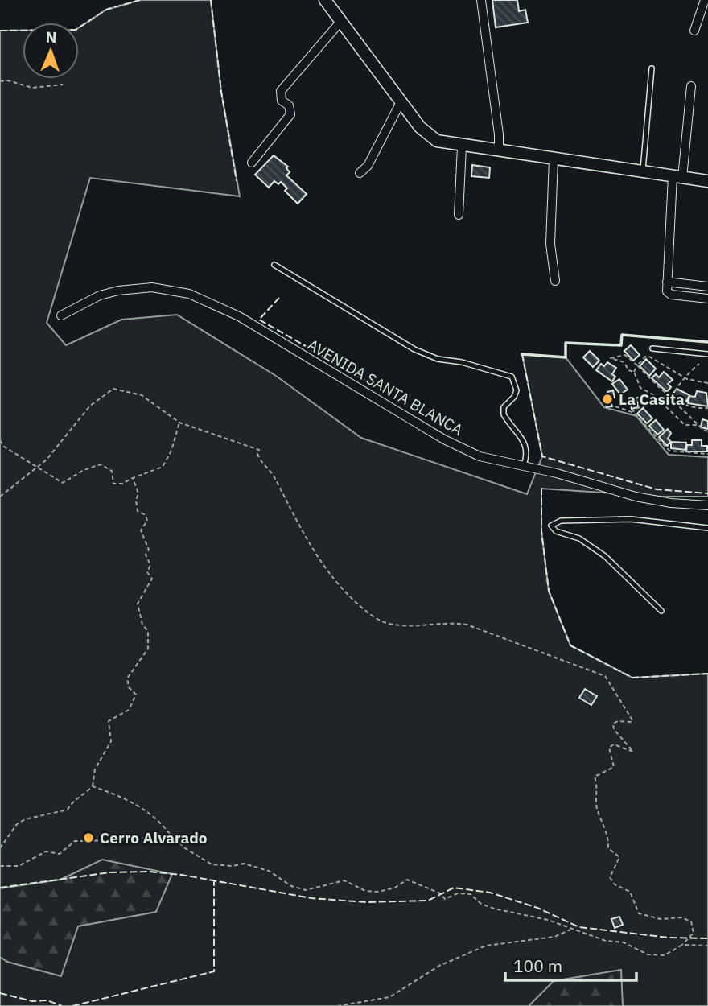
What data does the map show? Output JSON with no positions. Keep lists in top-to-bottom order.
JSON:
{
  "streets": {
    "street": ["AVENIDA SANTA BLANCA"]
  },
  "places": ["La Casita", "Cerro Alvarado"],
  "scale_bar": "100 m",
  "north": "top"
}
